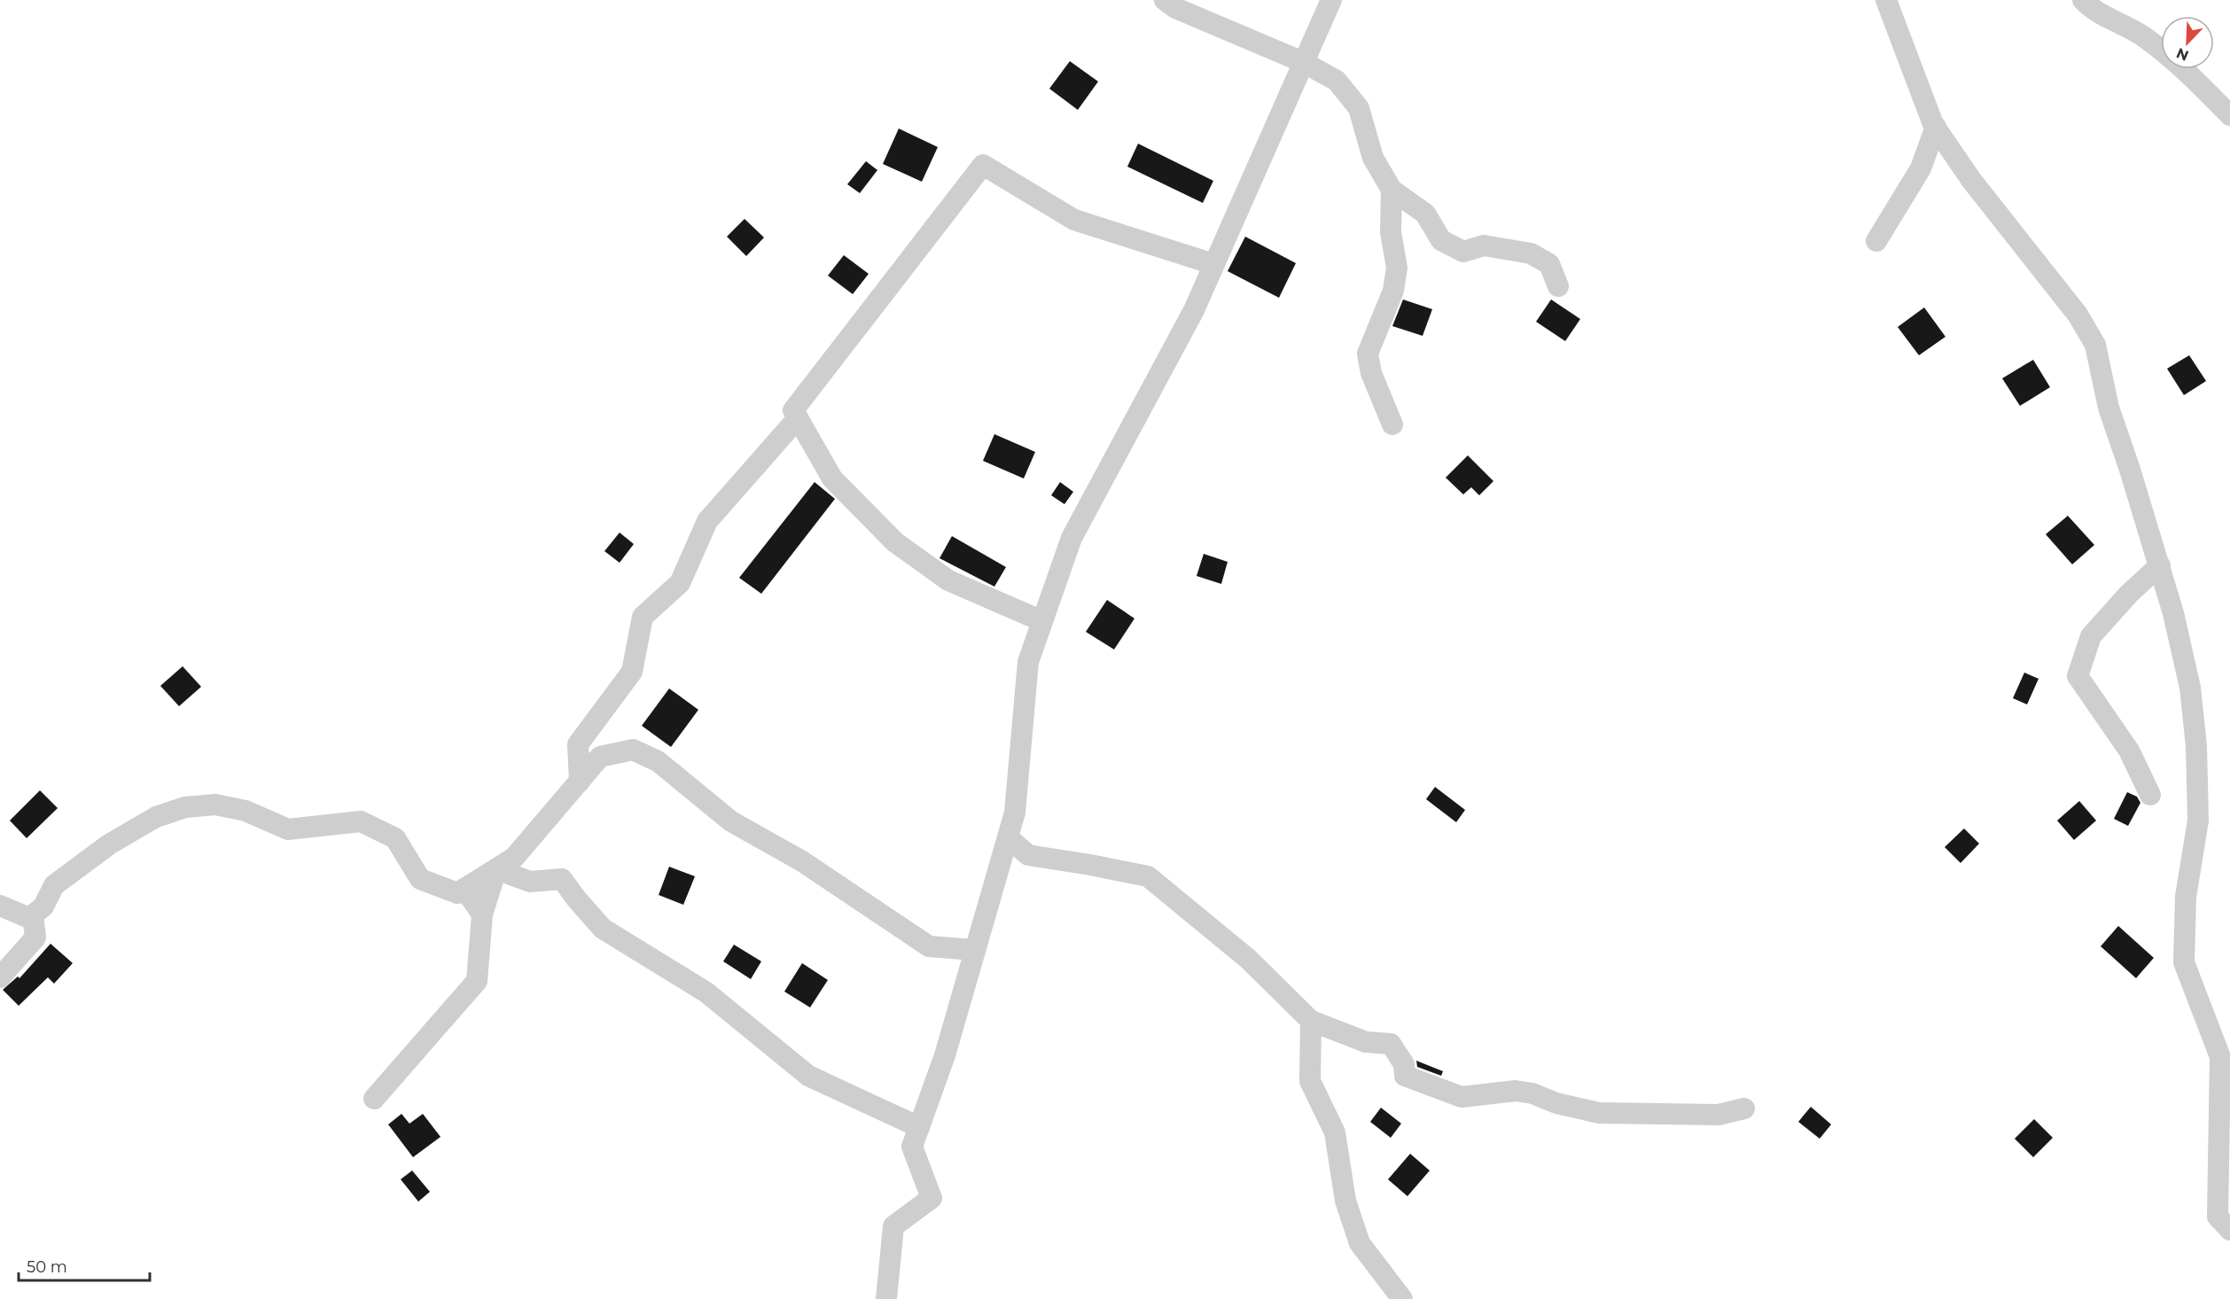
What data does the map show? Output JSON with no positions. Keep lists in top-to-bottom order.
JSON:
{
  "scale_bar": "50 m",
  "north": "bottom left"
}
